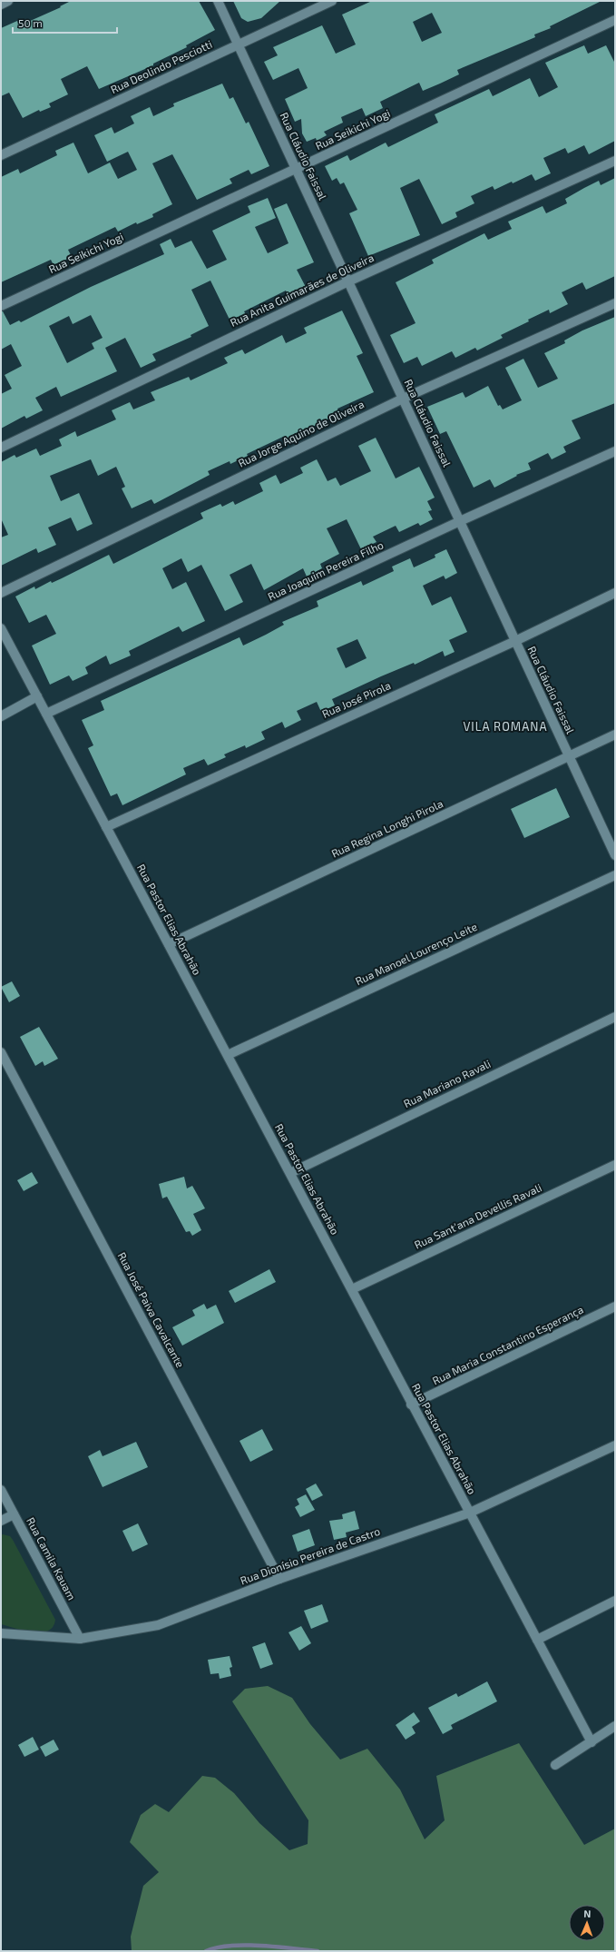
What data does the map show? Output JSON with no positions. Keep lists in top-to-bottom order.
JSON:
{
  "streets": {
    "street": [
      "Rua Deolindo Pesciotti",
      "Rua Seikichi Yogi",
      "Rua Cláudio Faissal",
      "Rua Anita Guimarães de Oliveira",
      "Rua Jorge Aquino de Oliveira",
      "Rua Joaquim Pereira Filho",
      "Rua José Pirola",
      "Rua Regina Longhi Pirola",
      "Rua Pastor Elias Abrahão",
      "Rua Manoel Lourenço Leite",
      "Rua Mariano Ravali",
      "Rua Sant'ana Devellis Ravali",
      "Rua José Paiva Cavalcante",
      "Rua Maria Constantino Esperança",
      "Rua Dionísio Pereira de Castro",
      "Rua Camila Kauam"
    ]
  },
  "crossings": [
    ["Rua Deolindo Pesciotti", "Rua Cláudio Faissal"],
    ["Rua Seikichi Yogi", "Rua Cláudio Faissal"],
    ["Rua Cláudio Faissal", "Rua Anita Guimarães de Oliveira"],
    ["Rua Cláudio Faissal", "Rua Jorge Aquino de Oliveira"],
    ["Rua Cláudio Faissal", "Rua Joaquim Pereira Filho"],
    ["Rua Cláudio Faissal", "Rua José Pirola"],
    ["Rua Cláudio Faissal", "Rua Regina Longhi Pirola"],
    ["Rua Joaquim Pereira Filho", "Rua Pastor Elias Abrahão"],
    ["Rua José Pirola", "Rua Pastor Elias Abrahão"],
    ["Rua Regina Longhi Pirola", "Rua Pastor Elias Abrahão"],
    ["Rua Pastor Elias Abrahão", "Rua Manoel Lourenço Leite"],
    ["Rua Pastor Elias Abrahão", "Rua Mariano Ravali"],
    ["Rua Pastor Elias Abrahão", "Rua Sant'ana Devellis Ravali"],
    ["Rua Pastor Elias Abrahão", "Rua Maria Constantino Esperança"],
    ["Rua Pastor Elias Abrahão", "Rua Dionísio Pereira de Castro"],
    ["Rua José Paiva Cavalcante", "Rua Dionísio Pereira de Castro"],
    ["Rua Dionísio Pereira de Castro", "Rua Camila Kauam"]
  ],
  "districts": ["VILA ROMANA"],
  "scale_bar": "50 m",
  "north": "top"
}
